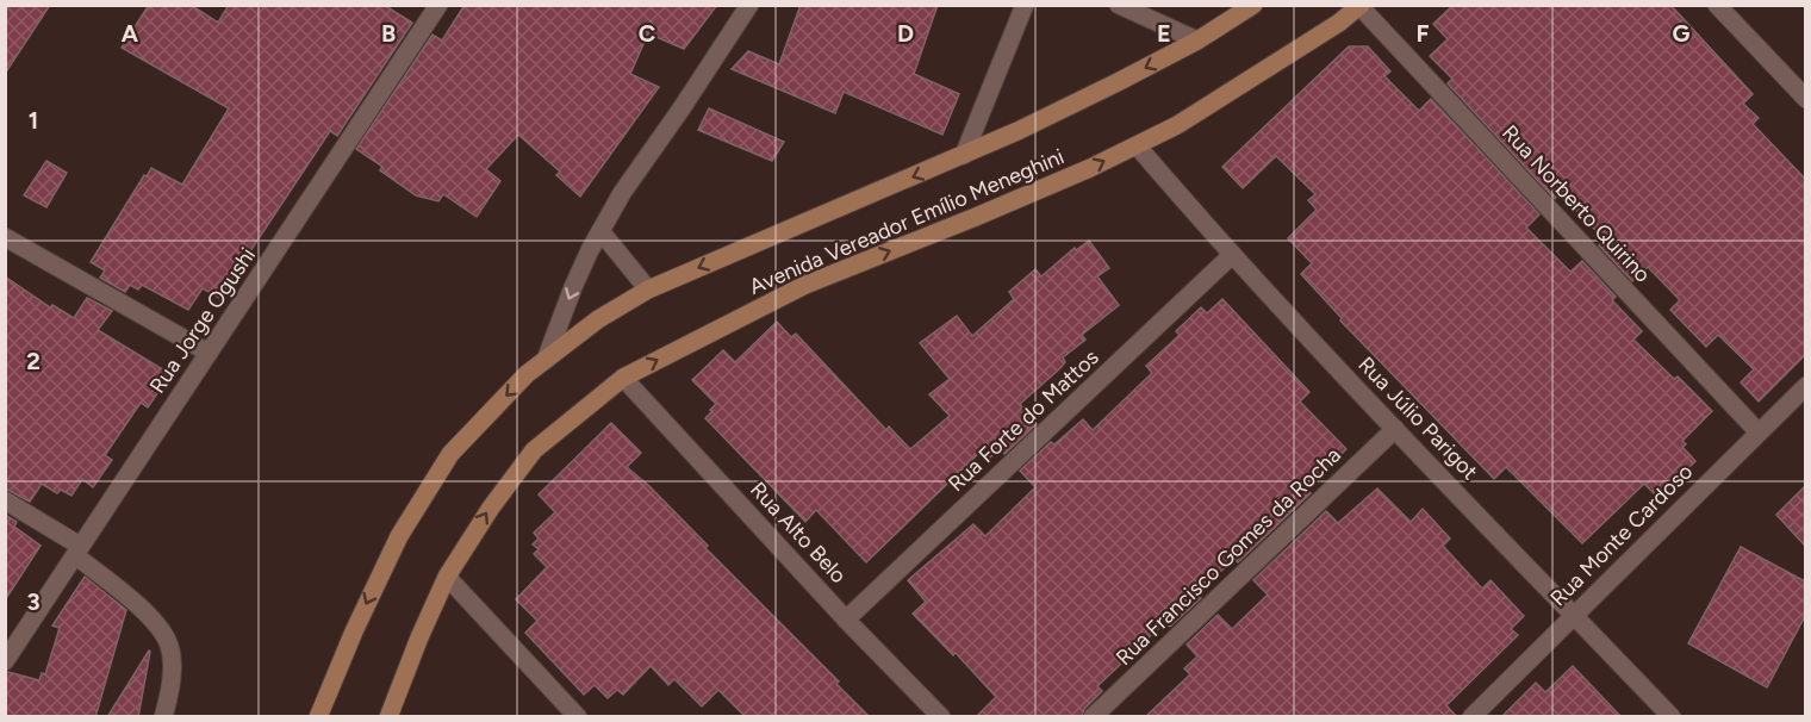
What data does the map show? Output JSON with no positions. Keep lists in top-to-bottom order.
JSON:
{
  "streets": {
    "main road": ["Avenida Vereador Emílio Meneghini"],
    "street": [
      "Rua Norberto Quirino",
      "Rua Jorge Ogushi",
      "Rua Júlio Parigot",
      "Rua Forte do Mattos",
      "Rua Alto Belo",
      "Rua Monte Cardoso",
      "Rua Francisco Gomes da Rocha"
    ]
  },
  "crossings": [
    ["Rua Norberto Quirino", "Avenida Vereador Emílio Meneghini"],
    ["Rua Norberto Quirino", "Rua Monte Cardoso"],
    ["Avenida Vereador Emílio Meneghini", "Rua Júlio Parigot"],
    ["Avenida Vereador Emílio Meneghini", "Rua Alto Belo"],
    ["Rua Júlio Parigot", "Rua Forte do Mattos"],
    ["Rua Júlio Parigot", "Rua Monte Cardoso"],
    ["Rua Júlio Parigot", "Rua Francisco Gomes da Rocha"],
    ["Rua Forte do Mattos", "Rua Alto Belo"]
  ],
  "grid": {
    "columns": [
      "A",
      "B",
      "C",
      "D",
      "E",
      "F",
      "G"
    ],
    "rows": ["1", "2", "3"]
  }
}
